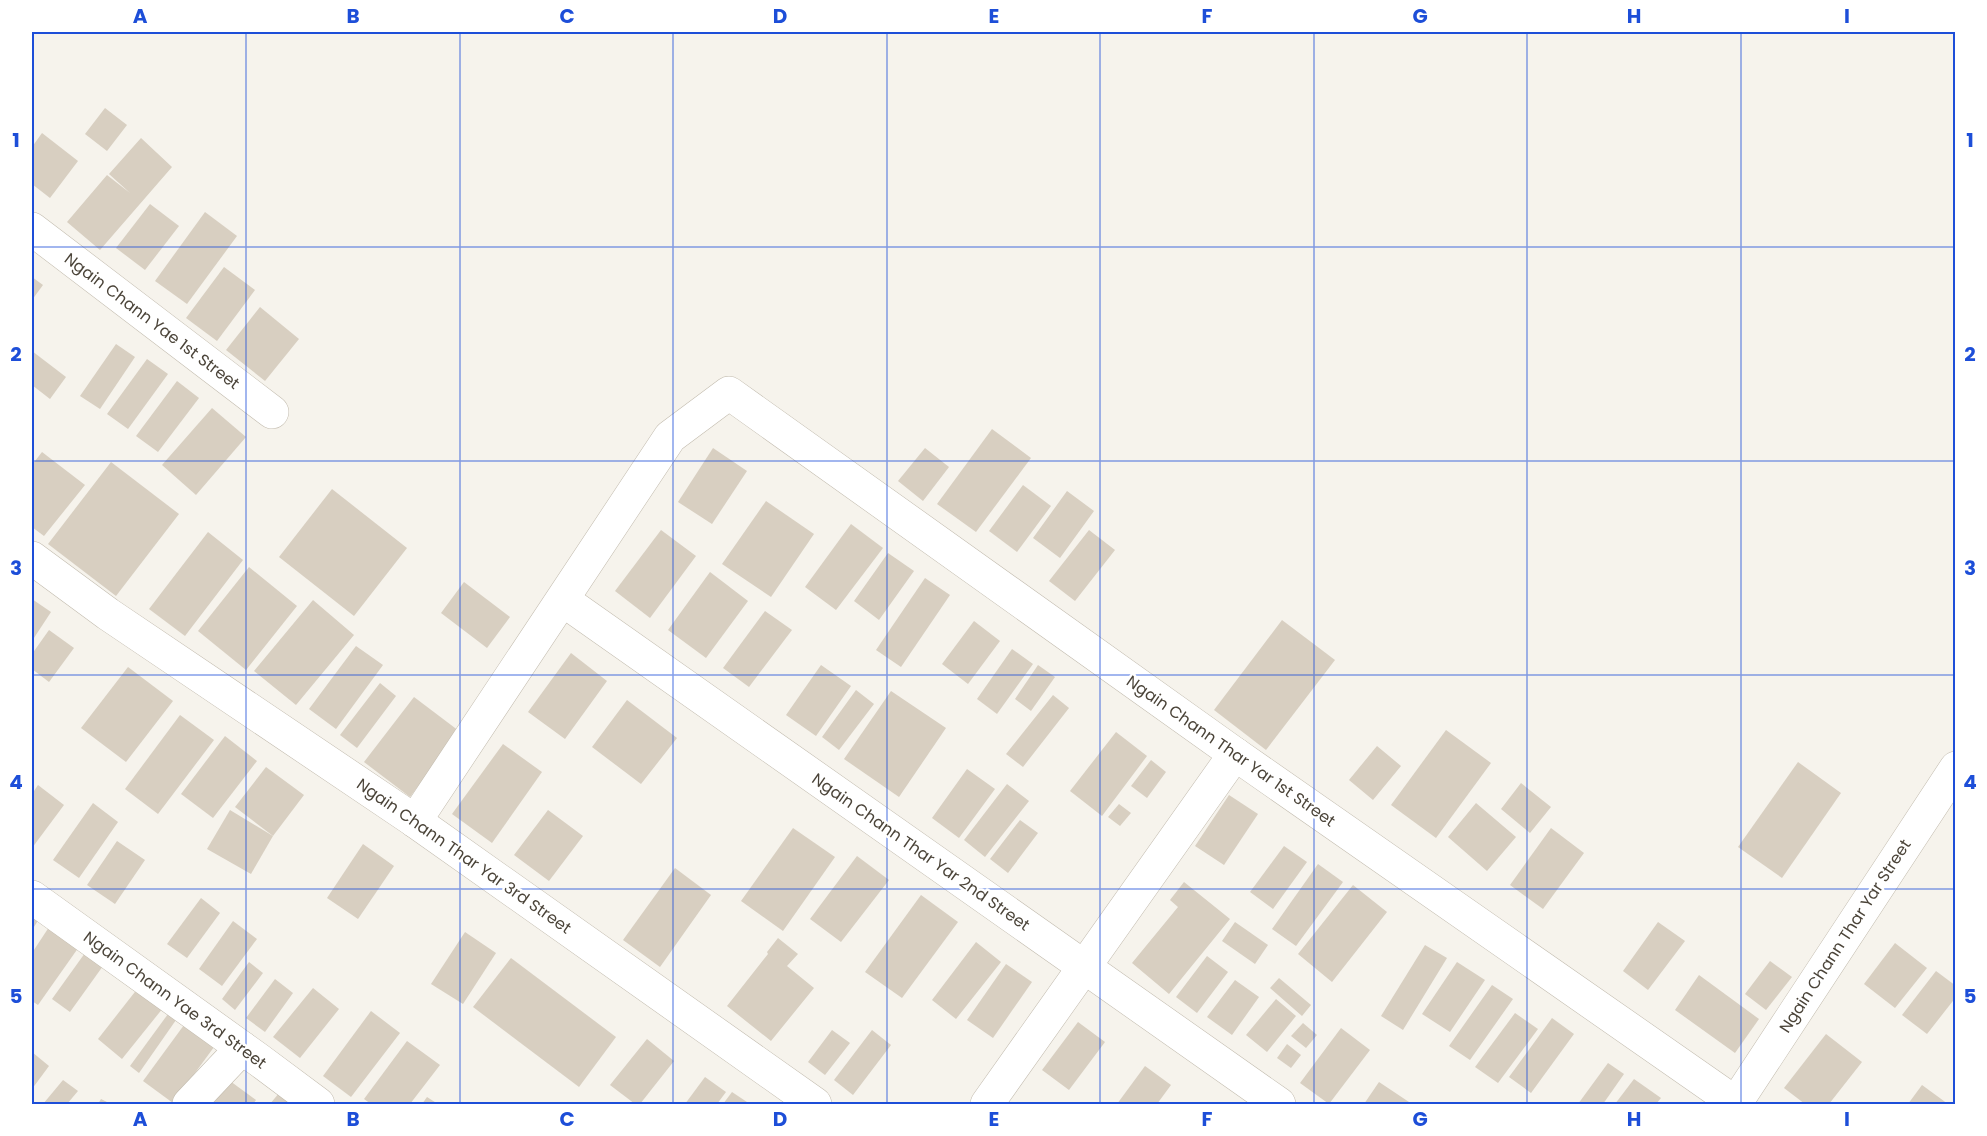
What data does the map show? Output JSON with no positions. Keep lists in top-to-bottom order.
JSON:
{
  "streets": {
    "street": [
      "Ngain Chann Yae 1st Street",
      "Ngain Chann Thar Yar 1st Street",
      "Ngain Chann Thar Yar 2nd Street",
      "Ngain Chann Thar Yar 3rd Street",
      "Ngain Chann Thar Yar Street",
      "Ngain Chann Yae 3rd Street"
    ]
  },
  "crossings": [
    ["Ngain Chann Thar Yar 1st Street", "Ngain Chann Thar Yar 2nd Street"],
    ["Ngain Chann Thar Yar 1st Street", "Ngain Chann Thar Yar Street"]
  ],
  "grid": {
    "columns": [
      "A",
      "B",
      "C",
      "D",
      "E",
      "F",
      "G",
      "H",
      "I"
    ],
    "rows": [
      "1",
      "2",
      "3",
      "4",
      "5"
    ]
  }
}
